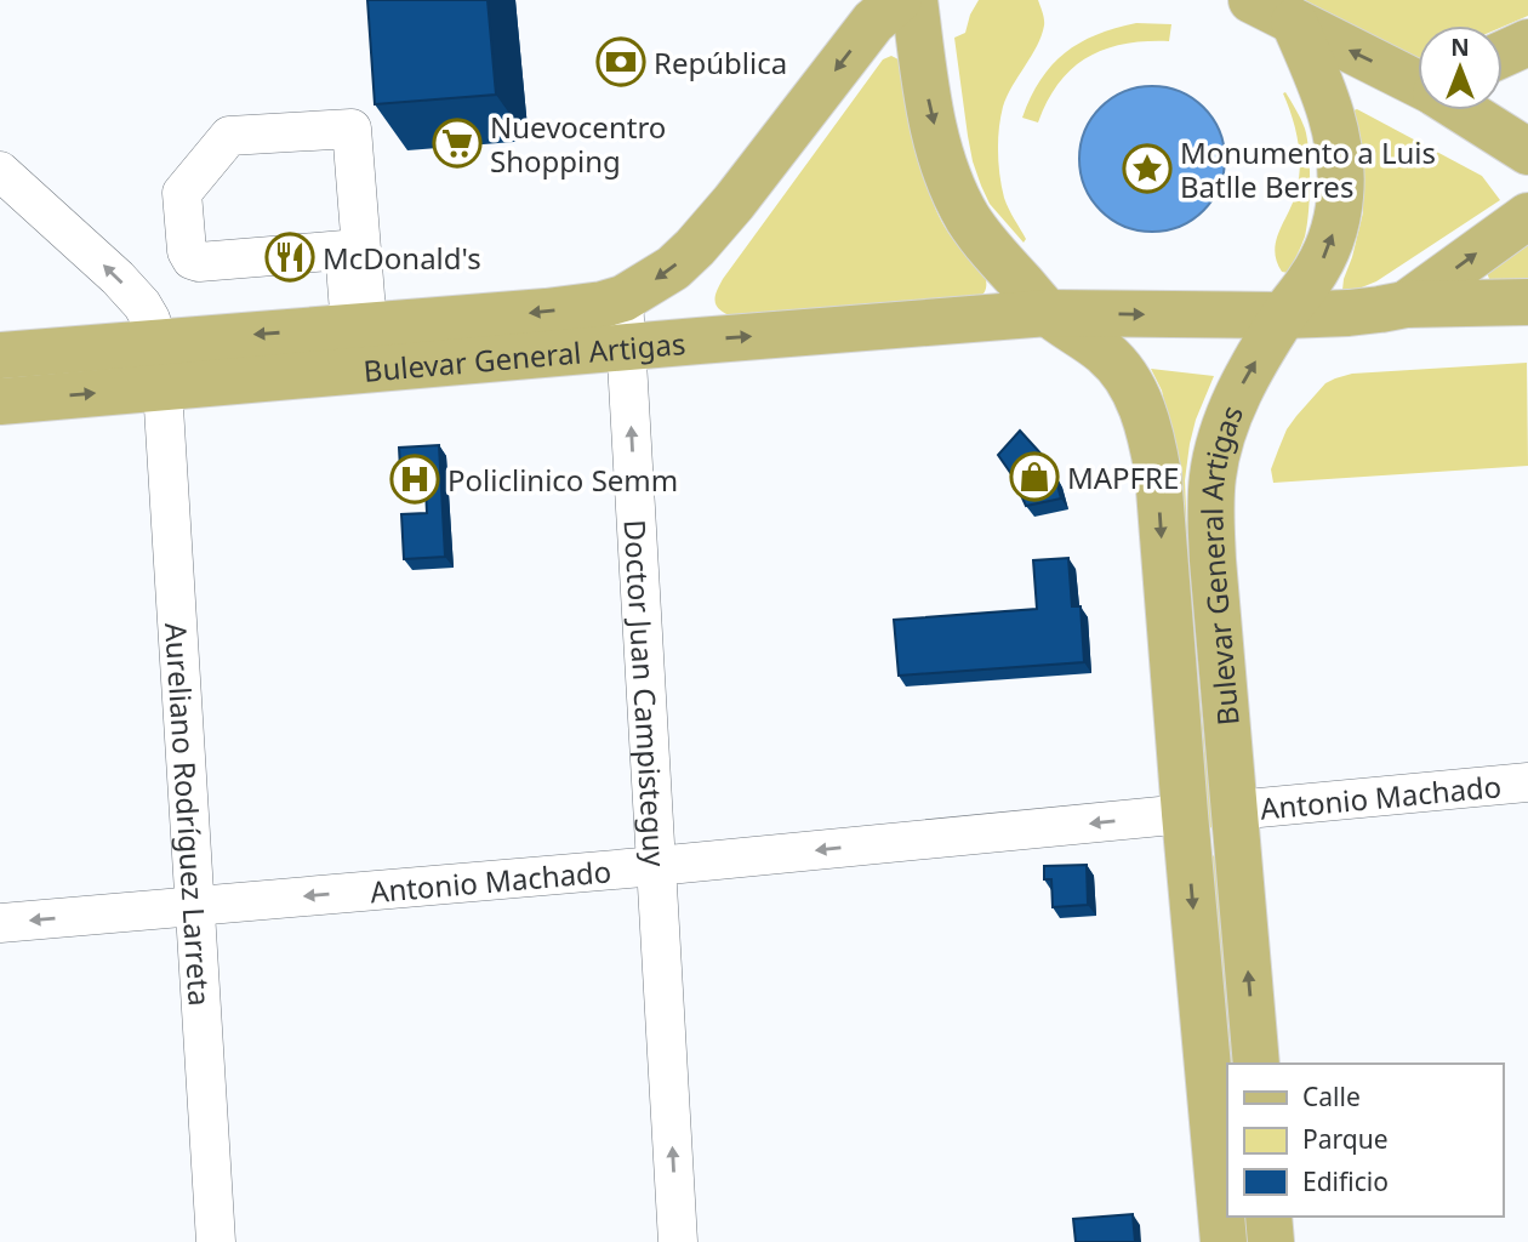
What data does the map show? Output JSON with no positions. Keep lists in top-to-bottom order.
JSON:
{
  "streets": {
    "main road": ["Bulevar General Artigas"],
    "street": ["Doctor Juan Campisteguy", "Antonio Machado", "Aureliano Rodríguez Larreta"]
  },
  "crossings": [
    ["Bulevar General Artigas", "Doctor Juan Campisteguy"],
    ["Bulevar General Artigas", "Antonio Machado"],
    ["Bulevar General Artigas", "Aureliano Rodríguez Larreta"],
    ["Doctor Juan Campisteguy", "Antonio Machado"],
    ["Antonio Machado", "Aureliano Rodríguez Larreta"]
  ],
  "one_way": ["Doctor Juan Campisteguy", "Antonio Machado"],
  "places": {
    "bank": ["República"],
    "supermarket": ["Nuevocentro Shopping"],
    "place": ["Monumento a Luis Batlle Berres"],
    "restaurant": ["McDonald's"],
    "shop": ["MAPFRE"],
    "hospital": ["Policlinico Semm"]
  },
  "legend": ["Calle", "Parque", "Edificio"],
  "north": "top"
}
